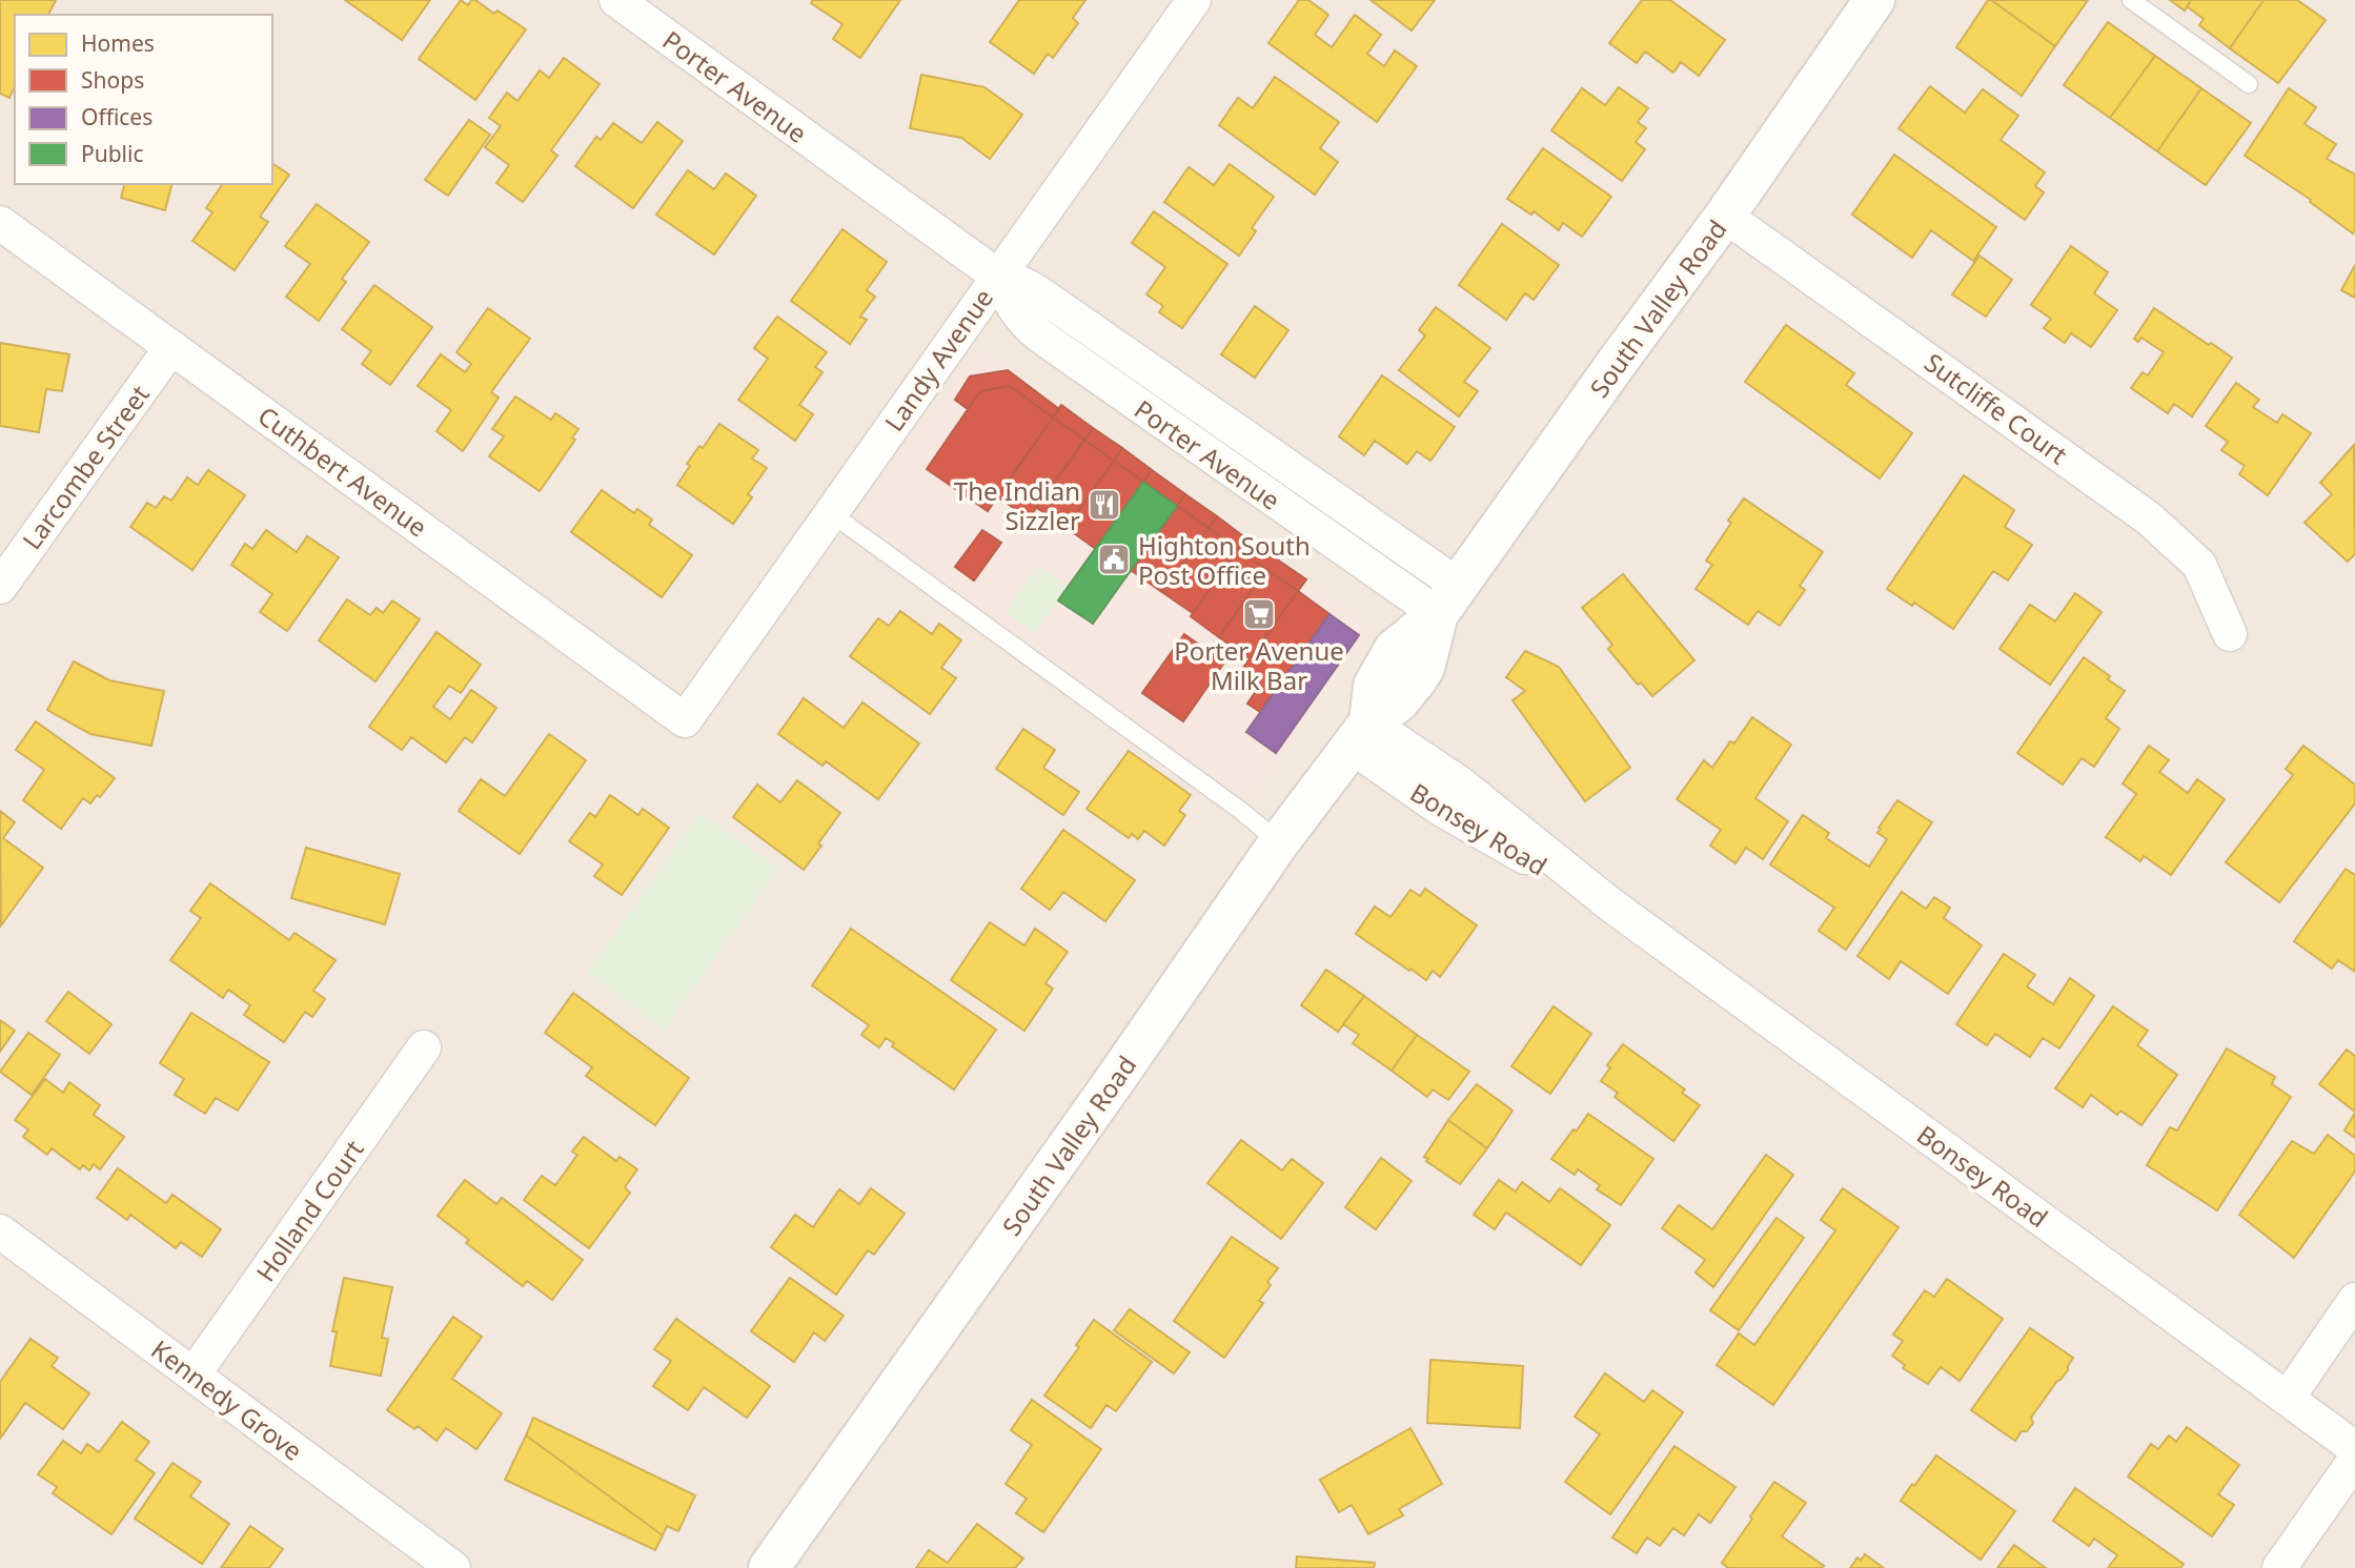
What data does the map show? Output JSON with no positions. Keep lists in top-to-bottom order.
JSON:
{
  "streets": {
    "main road": ["South Valley Road"],
    "street": [
      "Porter Avenue",
      "Landy Avenue",
      "Sutcliffe Court",
      "Larcombe Street",
      "Cuthbert Avenue",
      "Bonsey Road",
      "Holland Court",
      "Kennedy Grove"
    ]
  },
  "crossings": [
    ["Porter Avenue", "South Valley Road"],
    ["Porter Avenue", "Landy Avenue"],
    ["South Valley Road", "Sutcliffe Court"],
    ["South Valley Road", "Bonsey Road"],
    ["Landy Avenue", "Cuthbert Avenue"],
    ["Larcombe Street", "Cuthbert Avenue"],
    ["Holland Court", "Kennedy Grove"]
  ],
  "places": {
    "restaurant": ["The Indian Sizzler"],
    "public building": ["Highton South Post Office"],
    "supermarket": ["Porter Avenue Milk Bar"]
  },
  "legend": [
    "Homes",
    "Shops",
    "Offices",
    "Public"
  ]
}
